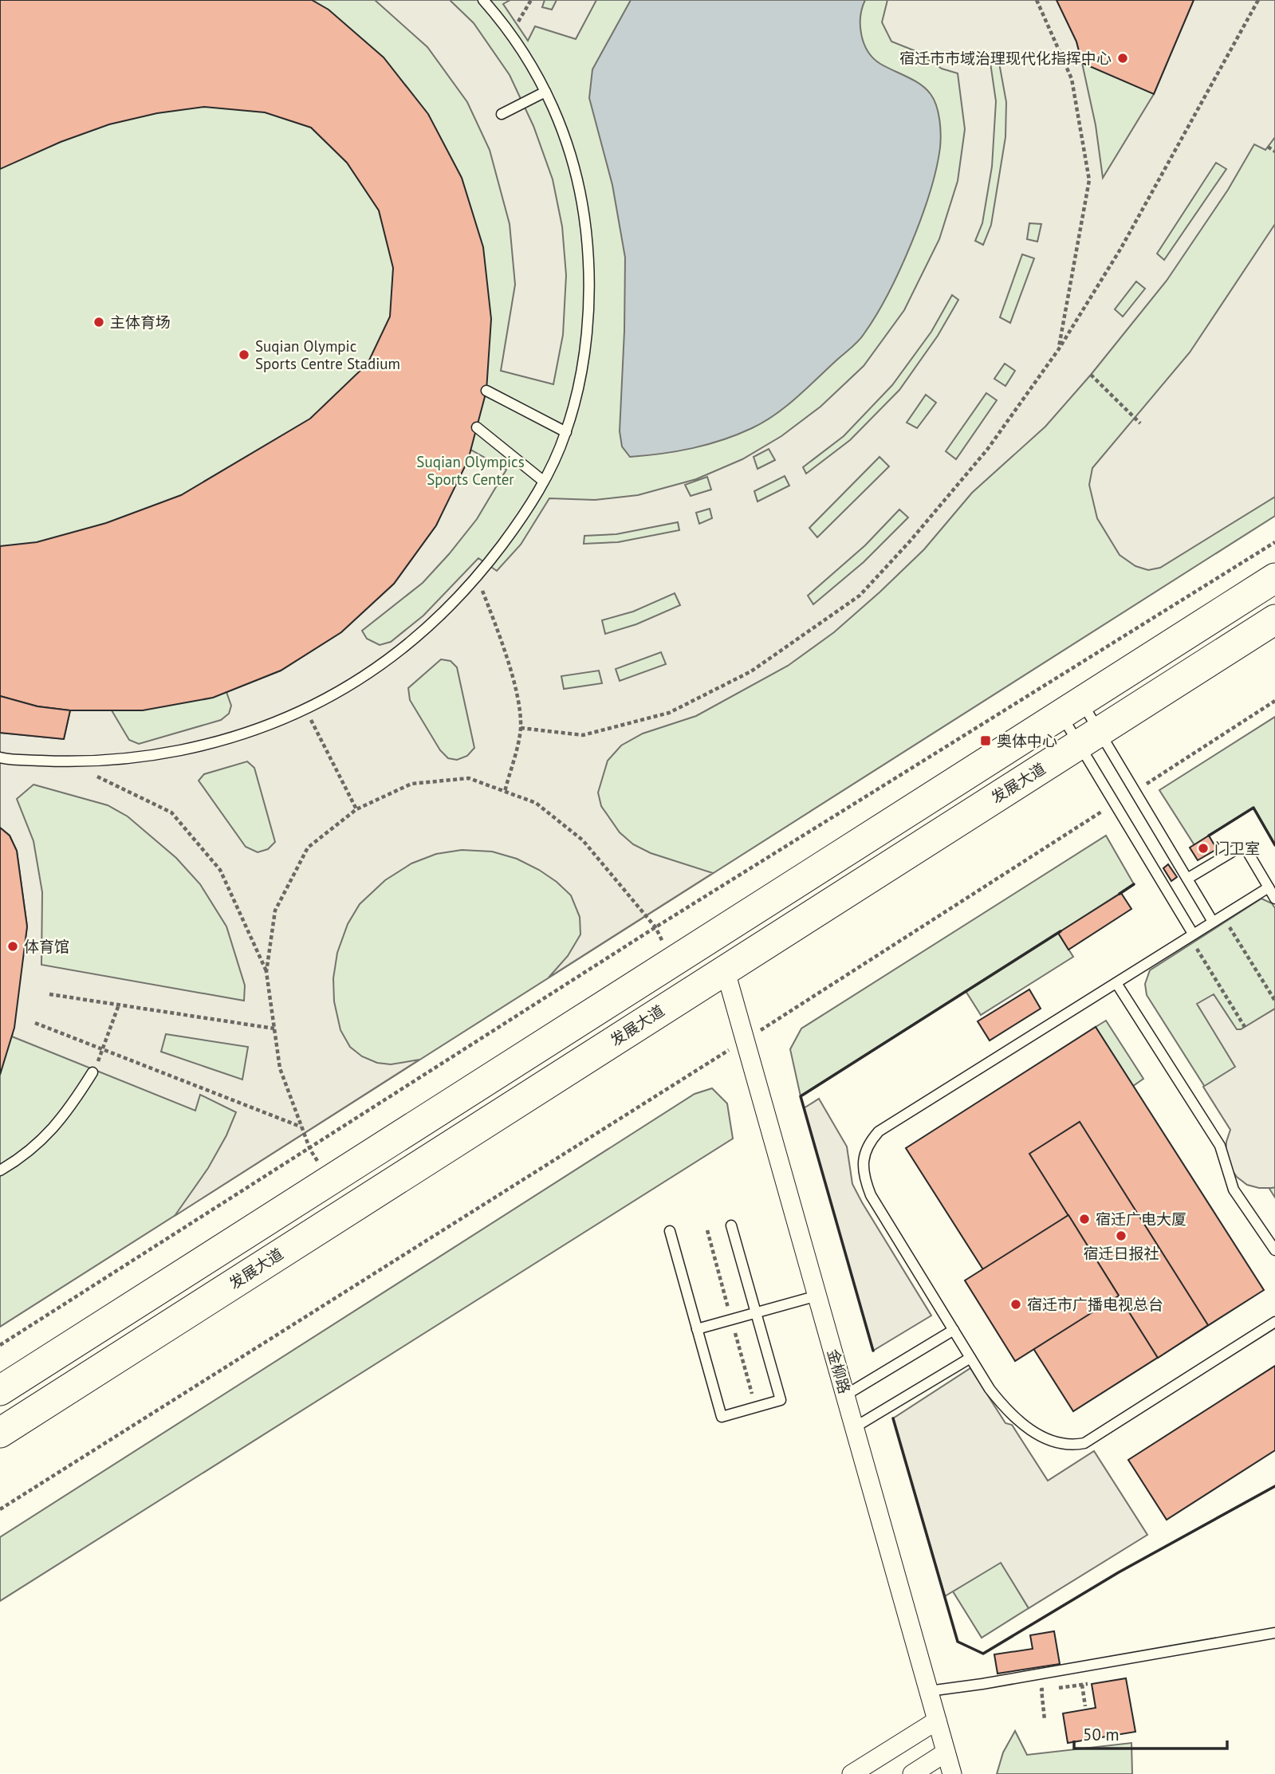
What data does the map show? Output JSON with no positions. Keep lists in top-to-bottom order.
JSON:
{
  "streets": {
    "main road": ["发展大道"],
    "street": ["金柳路"]
  },
  "crossings": [
    ["发展大道", "金柳路"]
  ],
  "parks": ["Suqian Olympics Sports Center"],
  "places": {
    "other": [
      "宿迁市市域治理现代化指挥中心",
      "主体育场",
      "Suqian Olympic Sports Centre Stadium",
      "门卫室",
      "体育馆",
      "宿迁广电大厦",
      "宿迁日报社",
      "宿迁市广播电视总台"
    ],
    "transit": ["奥体中心"]
  },
  "scale_bar": "50 m"
}
